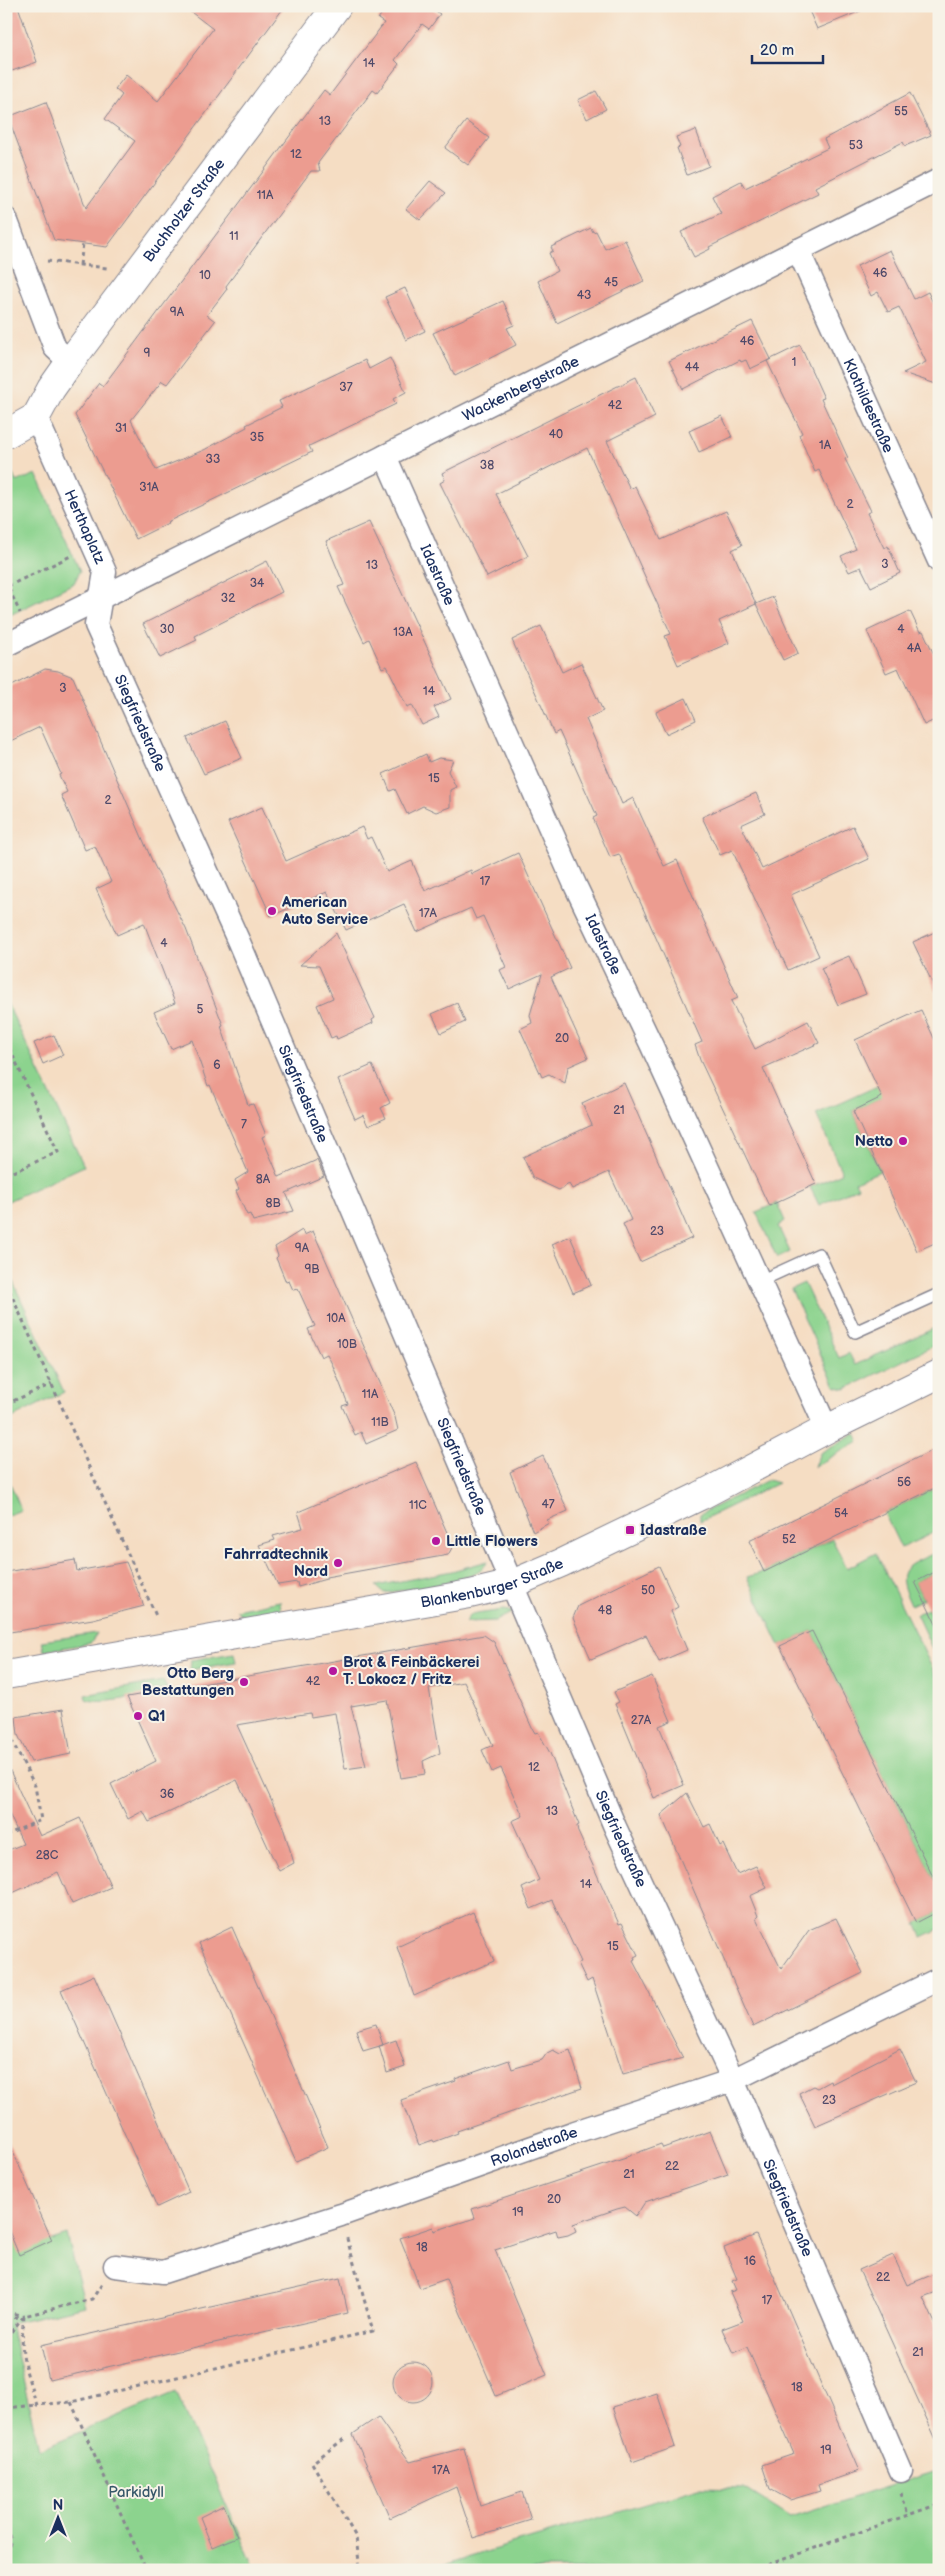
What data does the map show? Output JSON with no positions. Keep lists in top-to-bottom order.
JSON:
{
  "streets": {
    "main road": ["Buchholzer Straße", "Blankenburger Straße"],
    "street": [
      "Wackenbergstraße",
      "Klothildestraße",
      "Herthaplatz",
      "Idastraße",
      "Siegfriedstraße",
      "Rolandstraße"
    ]
  },
  "crossings": [
    ["Buchholzer Straße", "Herthaplatz"],
    ["Wackenbergstraße", "Klothildestraße"],
    ["Wackenbergstraße", "Herthaplatz"],
    ["Wackenbergstraße", "Idastraße"],
    ["Wackenbergstraße", "Siegfriedstraße"],
    ["Herthaplatz", "Siegfriedstraße"],
    ["Idastraße", "Blankenburger Straße"],
    ["Siegfriedstraße", "Blankenburger Straße"],
    ["Siegfriedstraße", "Rolandstraße"]
  ],
  "parks": ["Parkidyll"],
  "places": {
    "other": [
      "American Auto Service",
      "Netto",
      "Little Flowers",
      "Fahrradtechnik Nord",
      "Brot & Feinbäckerei T. Lokocz / Fritz",
      "Otto Berg Bestattungen",
      "Q1"
    ],
    "transit": ["Idastraße"]
  },
  "house_numbers": [
    "14",
    "55",
    "13",
    "53",
    "12",
    "11A",
    "11",
    "46",
    "10",
    "45",
    "43",
    "9A",
    "46",
    "9",
    "1",
    "44",
    "37",
    "42",
    "31",
    "40",
    "35",
    "1A",
    "33",
    "38",
    "31A",
    "2",
    "3",
    "13",
    "34",
    "32",
    "30",
    "4",
    "13A",
    "4A",
    "3",
    "14",
    "15",
    "2",
    "17",
    "17A",
    "4",
    "5",
    "20",
    "6",
    "21",
    "7",
    "8A",
    "8B",
    "23",
    "9A",
    "9B",
    "10A",
    "10B",
    "11A",
    "11B",
    "56",
    "47",
    "11C",
    "54",
    "52",
    "50",
    "48",
    "42",
    "27A",
    "12",
    "36",
    "13",
    "28C",
    "14",
    "15",
    "23",
    "22",
    "21",
    "20",
    "19",
    "18",
    "16",
    "22",
    "17",
    "21",
    "18",
    "19",
    "17A"
  ],
  "scale_bar": "20 m",
  "north": "top"
}
